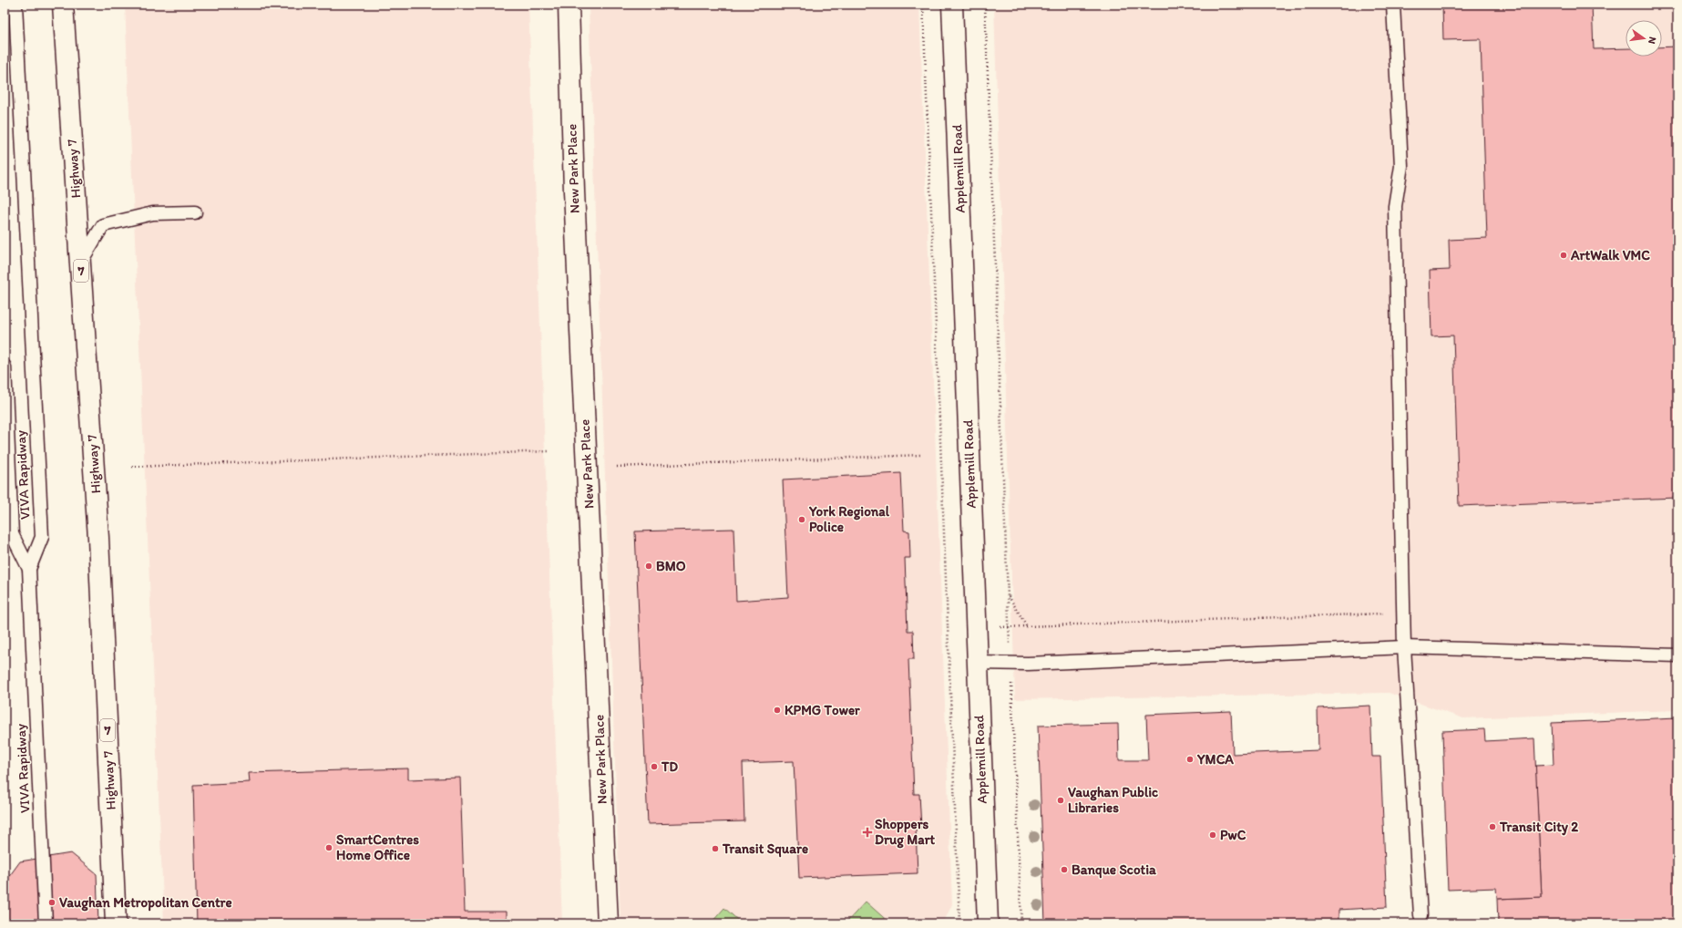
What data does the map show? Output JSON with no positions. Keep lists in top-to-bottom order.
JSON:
{
  "streets": {
    "street": [
      "Highway 7",
      "New Park Place",
      "Applemill Road",
      "7"
    ],
    "lane": ["VIVA Rapidway"]
  },
  "places": {
    "other": [
      "ArtWalk VMC",
      "York Regional Police",
      "BMO",
      "KPMG Tower",
      "YMCA",
      "TD",
      "Vaughan Public Libraries",
      "Transit City 2",
      "PwC",
      "SmartCentres Home Office",
      "Transit Square",
      "Banque Scotia",
      "Vaughan Metropolitan Centre"
    ],
    "health": ["Shoppers Drug Mart"]
  },
  "north": "right"
}
